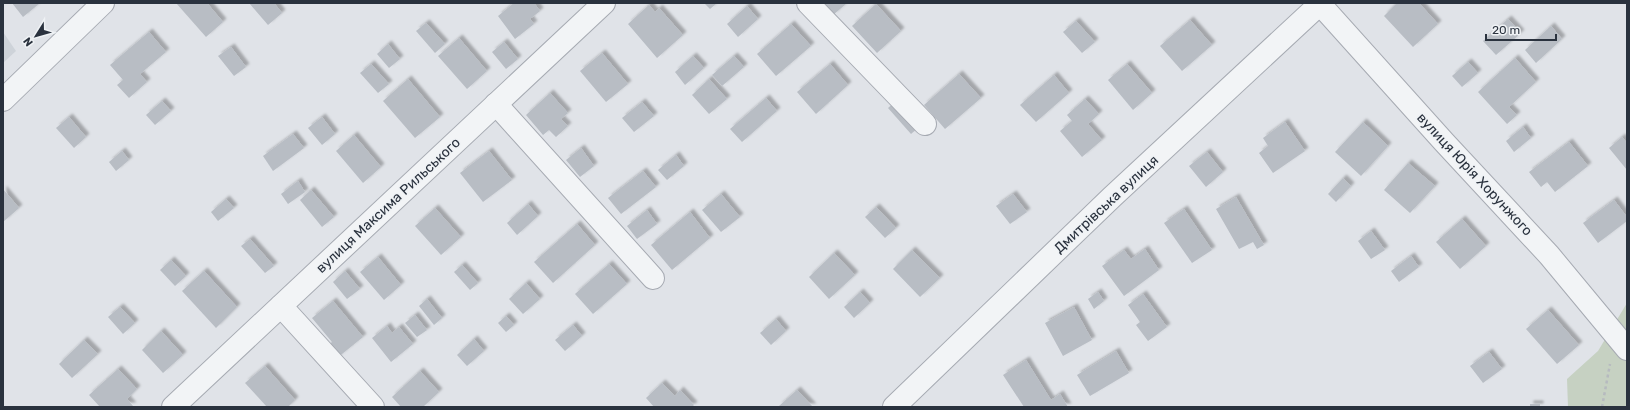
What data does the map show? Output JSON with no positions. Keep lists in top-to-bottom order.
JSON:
{
  "streets": {
    "street": ["вулиця Юрія Хорунжого", "Дмитрівська вулиця", "вулиця Максима Рильського"]
  },
  "crossings": [
    ["вулиця Юрія Хорунжого", "Дмитрівська вулиця"]
  ],
  "scale_bar": "20 m",
  "north": "bottom left"
}
